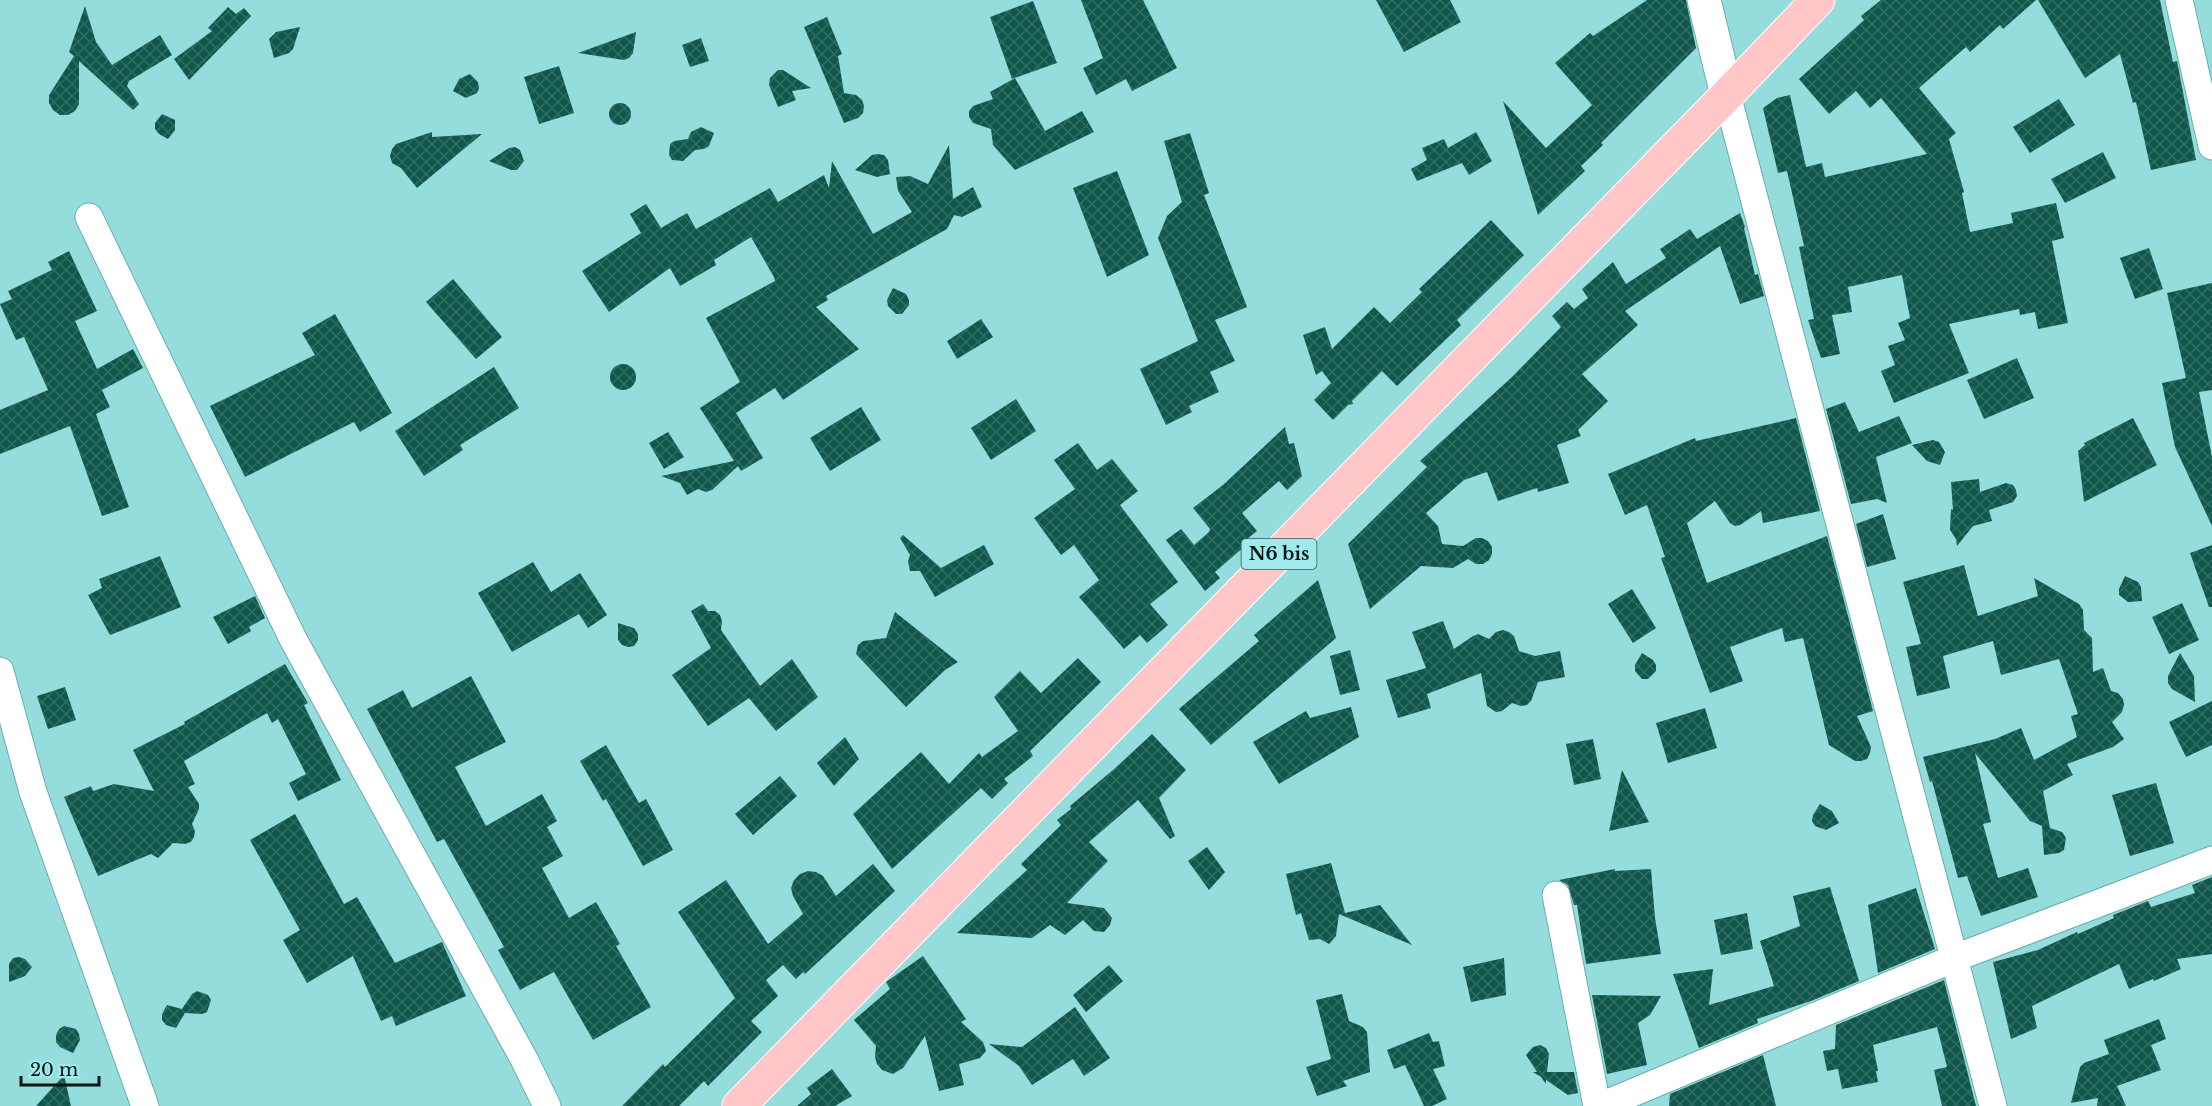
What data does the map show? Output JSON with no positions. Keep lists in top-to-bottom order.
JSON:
{
  "streets": {
    "highway": ["N6 bis"]
  },
  "scale_bar": "20 m"
}
